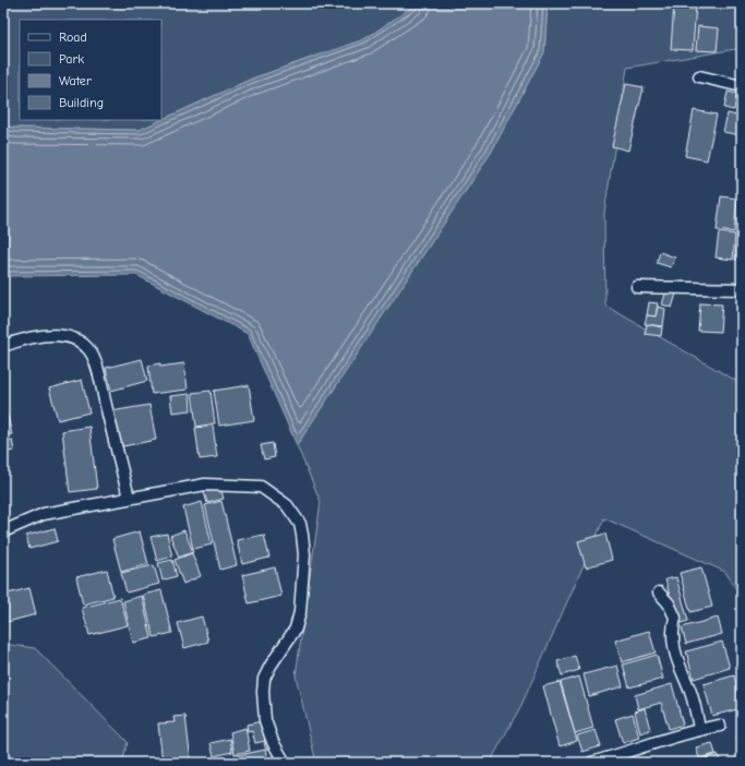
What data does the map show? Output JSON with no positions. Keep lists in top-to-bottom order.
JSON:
{
  "legend": [
    "Road",
    "Park",
    "Water",
    "Building"
  ]
}
